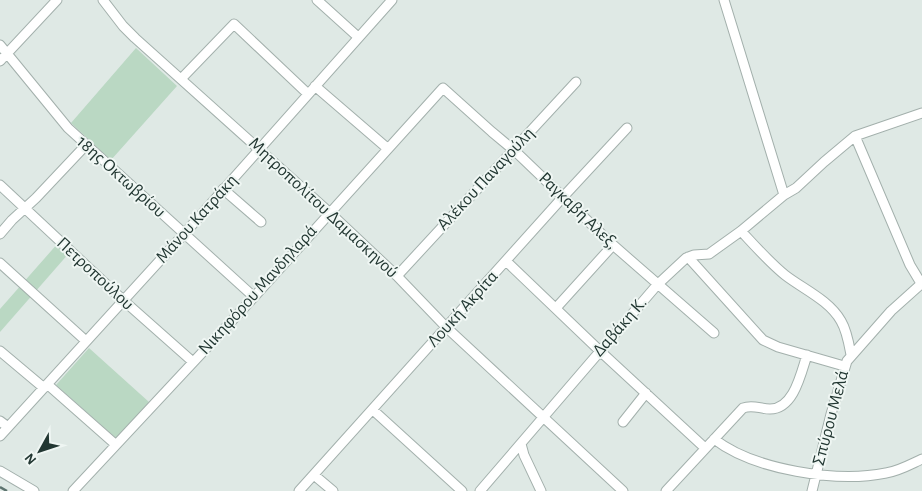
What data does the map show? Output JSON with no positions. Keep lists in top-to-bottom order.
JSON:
{
  "streets": {
    "street": [
      "18ης Οκτωβρίου",
      "Αλέκου Παναγούλη",
      "Μητροπολίτου Δαμασκηνού",
      "Ραγκαβή Αλεξ,",
      "Μάνου Κατράκη",
      "Πετροπούλου",
      "Νικηφόρου Μανδηλαρά",
      "Λουκή Ακρίτα",
      "Δαβάκη Κ.",
      "Σπύρου Μελά"
    ]
  },
  "crossings": [
    ["18ης Οκτωβρίου", "Μάνου Κατράκη"],
    ["18ης Οκτωβρίου", "Νικηφόρου Μανδηλαρά"],
    ["Αλέκου Παναγούλη", "Μητροπολίτου Δαμασκηνού"],
    ["Αλέκου Παναγούλη", "Ραγκαβή Αλεξ,"],
    ["Μητροπολίτου Δαμασκηνού", "Μάνου Κατράκη"],
    ["Μητροπολίτου Δαμασκηνού", "Νικηφόρου Μανδηλαρά"],
    ["Μητροπολίτου Δαμασκηνού", "Λουκή Ακρίτα"],
    ["Μητροπολίτου Δαμασκηνού", "Δαβάκη Κ."],
    ["Ραγκαβή Αλεξ,", "Νικηφόρου Μανδηλαρά"],
    ["Ραγκαβή Αλεξ,", "Λουκή Ακρίτα"],
    ["Ραγκαβή Αλεξ,", "Δαβάκη Κ."],
    ["Μάνου Κατράκη", "Πετροπούλου"],
    ["Πετροπούλου", "Νικηφόρου Μανδηλαρά"]
  ],
  "north": "bottom left"
}
